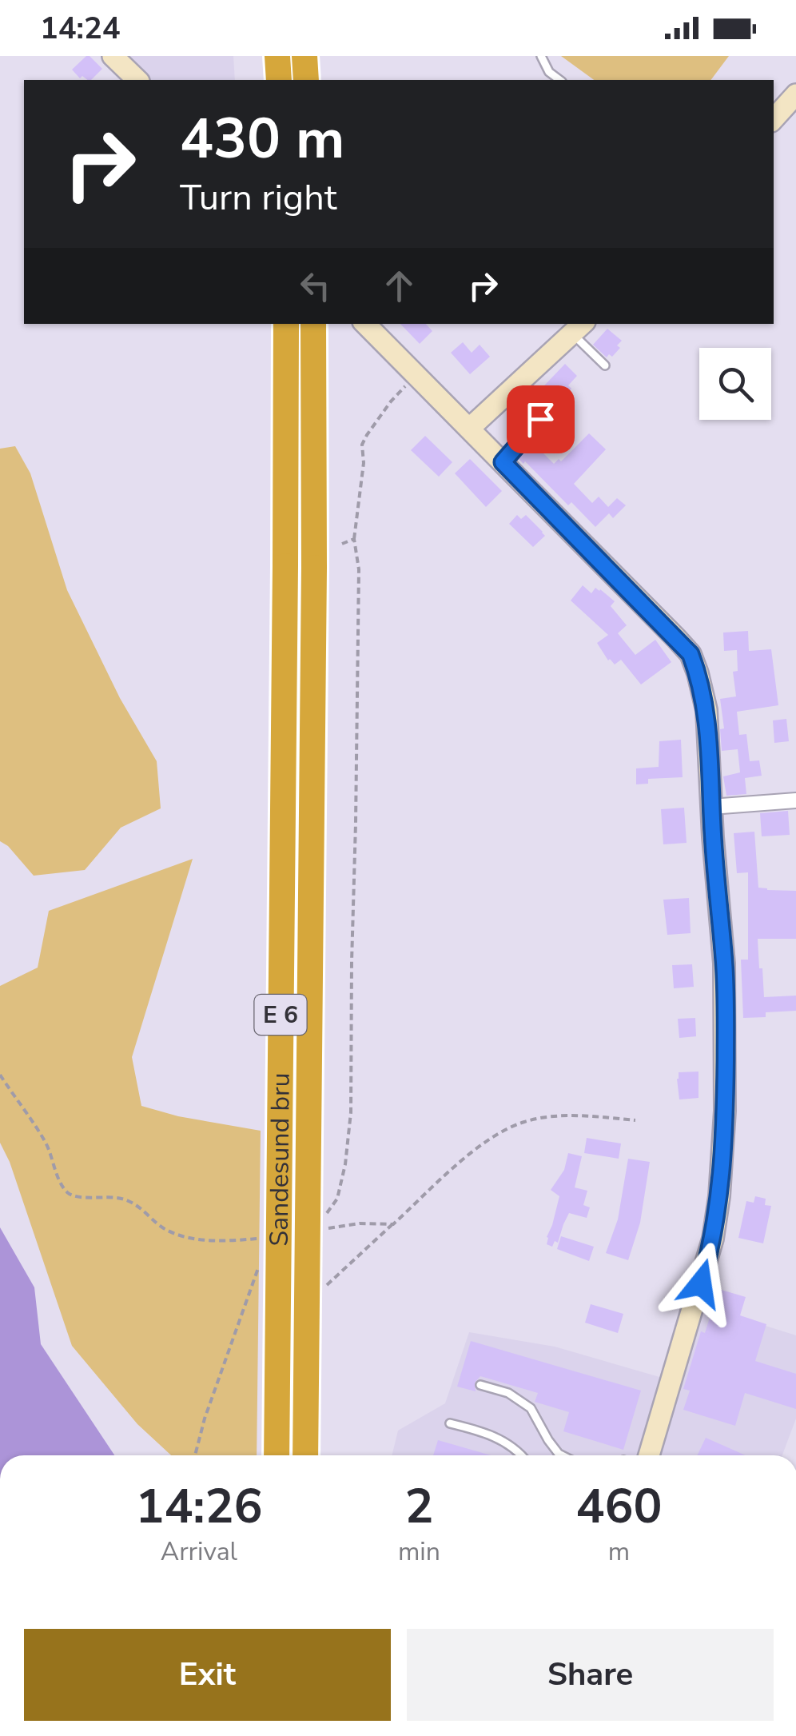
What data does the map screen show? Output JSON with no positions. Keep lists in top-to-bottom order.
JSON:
{
  "streets": {
    "highway": ["E 6", "Sandesund bru"]
  },
  "page": {
    "status": "14:24",
    "turn": ["430 m", "Turn right"],
    "eta": [
      "14:26",
      "Arrival",
      "2",
      "min",
      "460",
      "m"
    ],
    "buttons": ["Exit", "Share"]
  }
}
